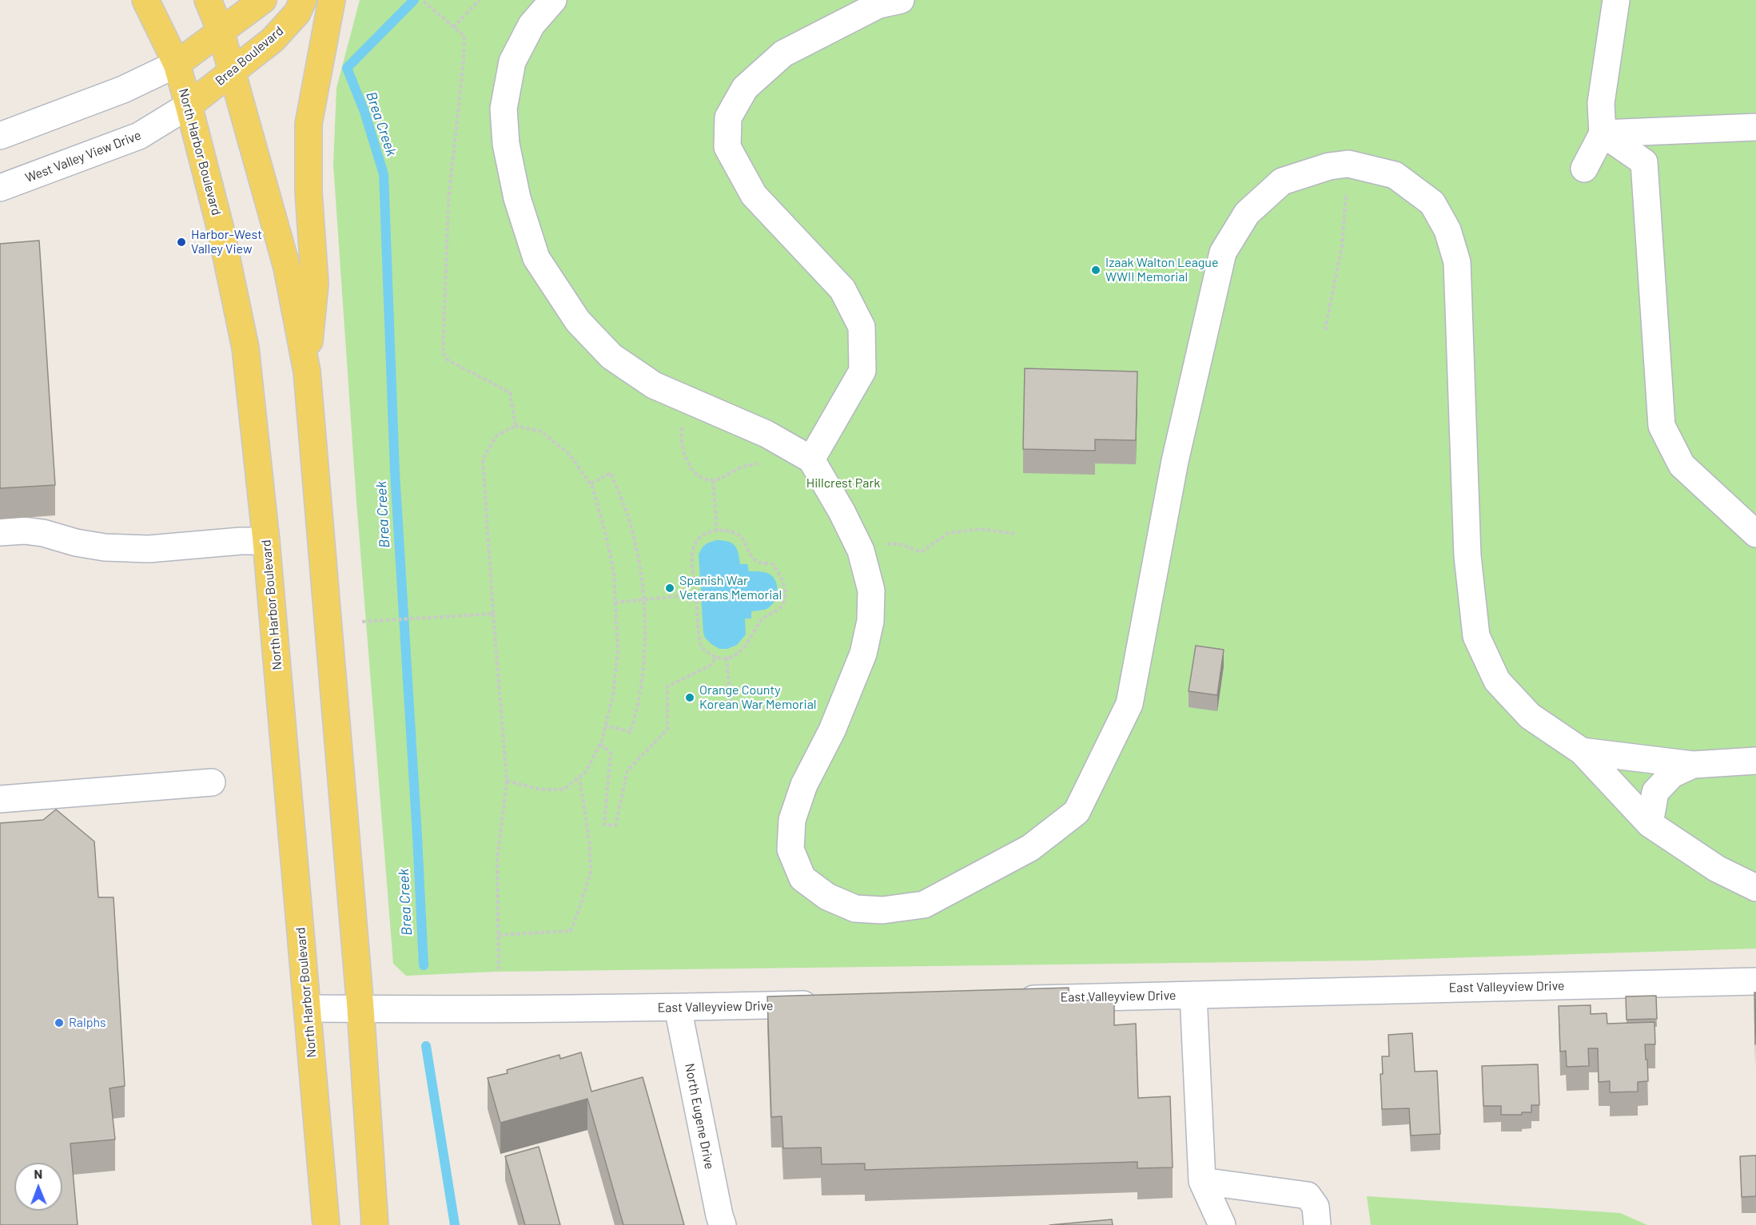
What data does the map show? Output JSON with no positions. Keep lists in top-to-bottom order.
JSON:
{
  "streets": {
    "main road": ["Brea Boulevard", "North Harbor Boulevard"],
    "street": ["West Valley View Drive", "East Valleyview Drive", "North Eugene Drive"]
  },
  "crossings": [
    ["Brea Boulevard", "North Harbor Boulevard"],
    ["Brea Boulevard", "West Valley View Drive"],
    ["North Harbor Boulevard", "West Valley View Drive"],
    ["North Harbor Boulevard", "East Valleyview Drive"],
    ["East Valleyview Drive", "North Eugene Drive"]
  ],
  "water": ["Brea Creek"],
  "parks": ["Hillcrest Park"],
  "places": [
    "Harbor-West Valley View",
    "Izaak Walton League WWII Memorial",
    "Spanish War Veterans Memorial",
    "Orange County Korean War Memorial",
    "Ralphs"
  ],
  "north": "top"
}
